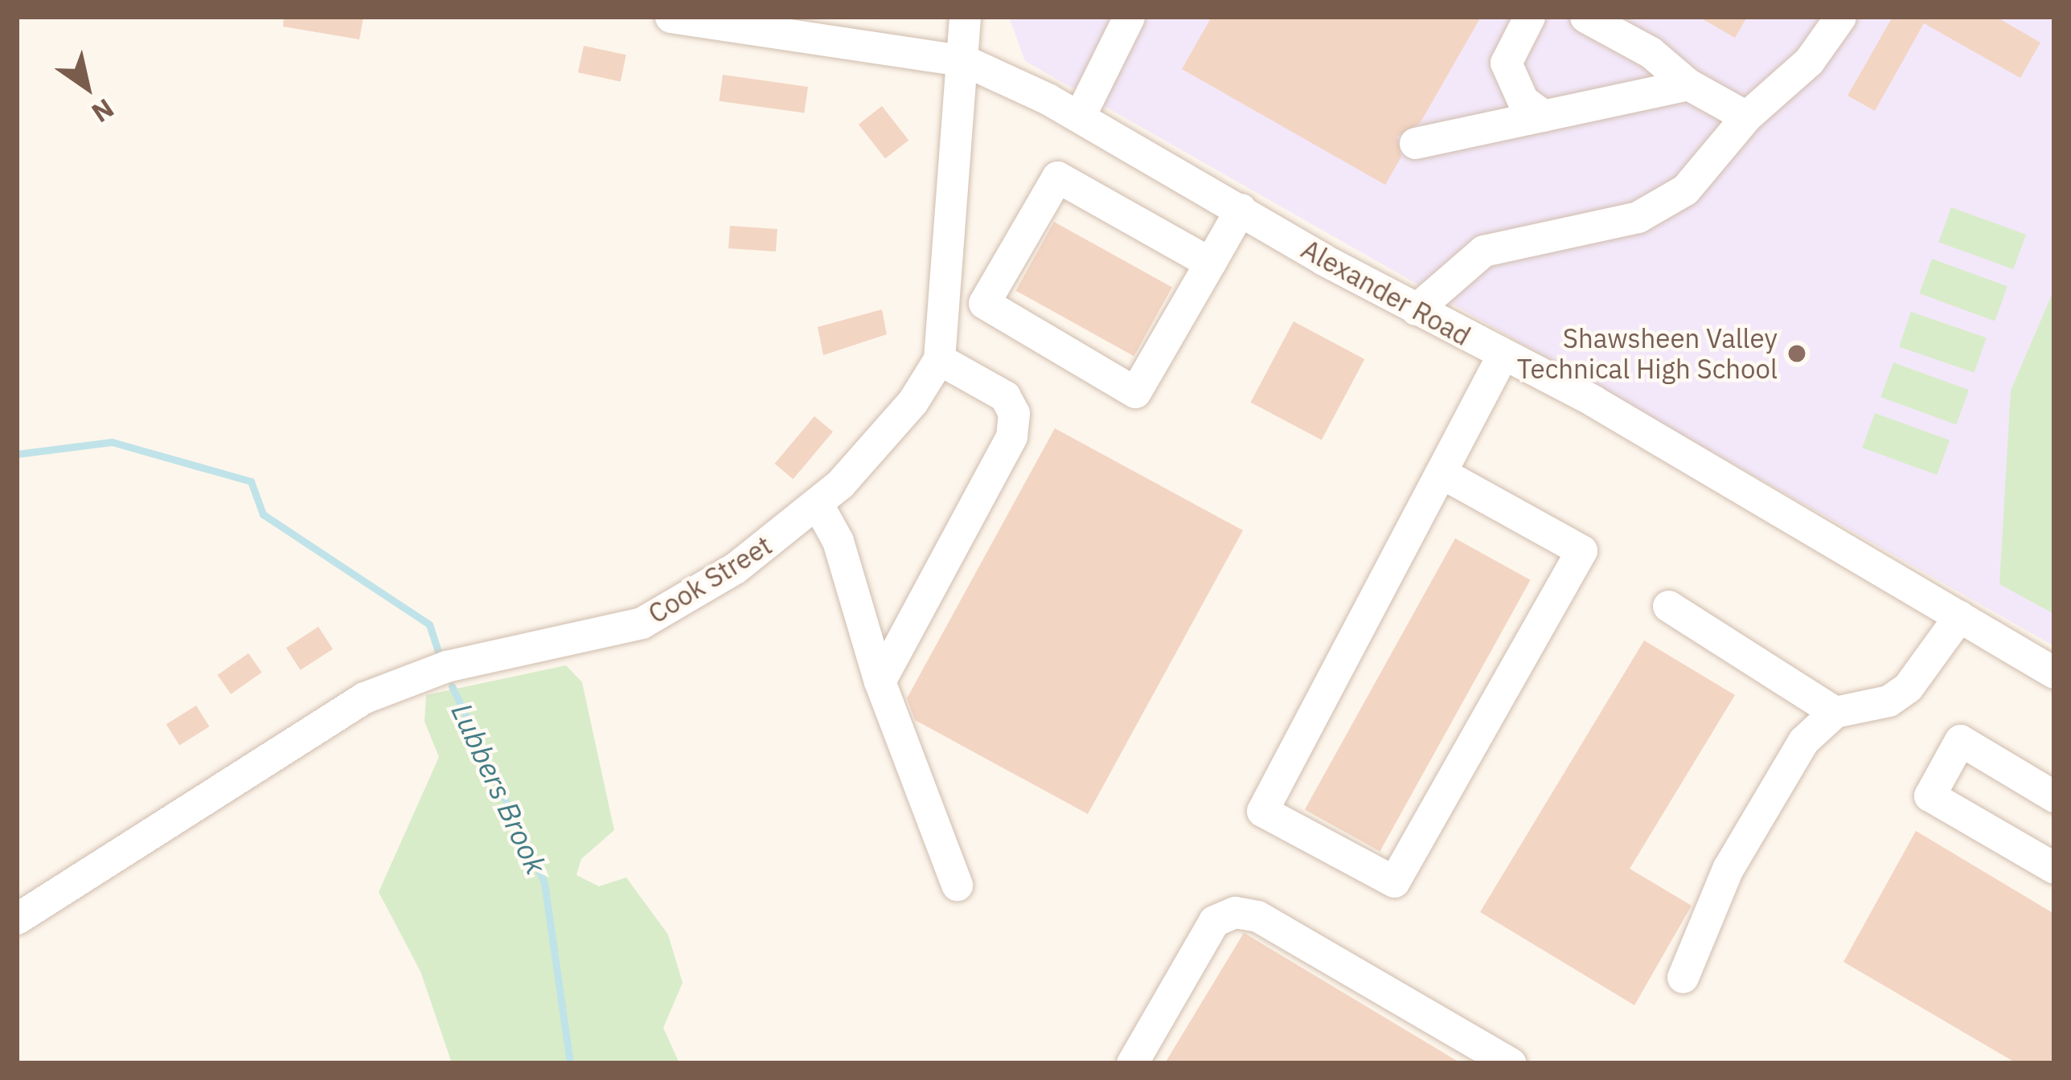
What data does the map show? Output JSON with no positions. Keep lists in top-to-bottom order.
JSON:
{
  "streets": {
    "street": ["Alexander Road", "Cook Street"]
  },
  "crossings": [
    ["Alexander Road", "Cook Street"]
  ],
  "water": ["Lubbers Brook"],
  "places": ["Shawsheen Valley Technical High School"],
  "north": "bottom right"
}
